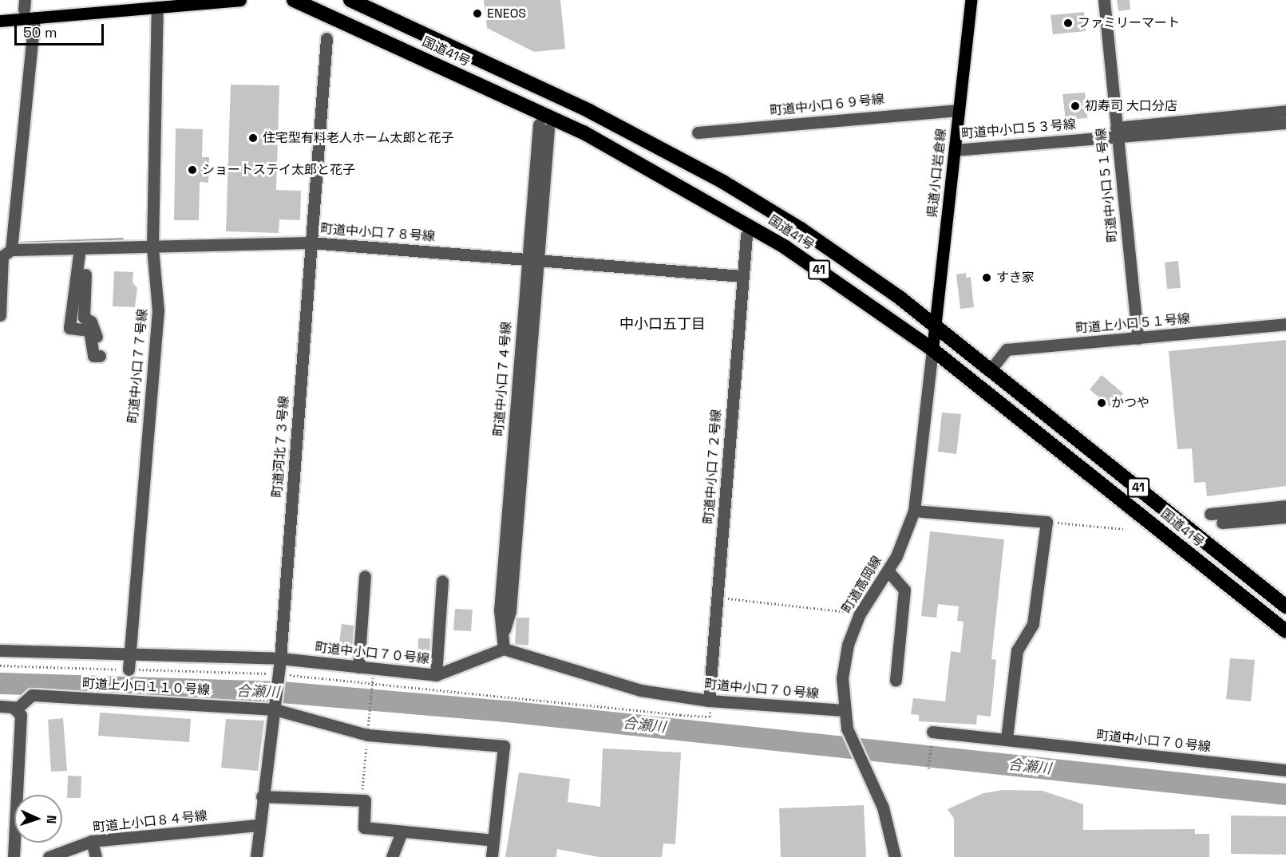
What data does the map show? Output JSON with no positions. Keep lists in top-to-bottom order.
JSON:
{
  "streets": {
    "highway": ["国道41号", "41"],
    "main road": ["県道小口岩倉線"],
    "street": [
      "町道中小口６９号線",
      "町道中小口５３号線",
      "町道中小口５１号線",
      "町道中小口７８号線",
      "町道上小口５１号線",
      "町道中小口７７号線",
      "町道中小口７４号線",
      "町道河北７３号線",
      "町道中小口７２号線",
      "町道高岡線",
      "町道中小口７０号線",
      "町道上小口１１０号線",
      "町道上小口８４号線"
    ]
  },
  "crossings": [
    ["国道41号", "県道小口岩倉線"],
    ["国道41号", "町道上小口５１号線"],
    ["国道41号", "町道高岡線"],
    ["町道中小口６９号線", "県道小口岩倉線"],
    ["町道中小口５３号線", "県道小口岩倉線"],
    ["町道中小口５３号線", "町道中小口５１号線"],
    ["県道小口岩倉線", "町道高岡線"],
    ["町道中小口５１号線", "町道上小口５１号線"],
    ["町道中小口７８号線", "町道中小口７７号線"],
    ["町道中小口７８号線", "町道中小口７４号線"],
    ["町道中小口７８号線", "町道河北７３号線"],
    ["町道中小口７８号線", "町道中小口７２号線"],
    ["町道中小口７７号線", "町道中小口７０号線"],
    ["町道中小口７４号線", "町道中小口７０号線"],
    ["町道河北７３号線", "町道中小口７０号線"],
    ["町道河北７３号線", "町道上小口１１０号線"],
    ["町道河北７３号線", "町道上小口８４号線"],
    ["町道中小口７２号線", "町道中小口７０号線"],
    ["町道高岡線", "町道中小口７０号線"]
  ],
  "districts": ["中小口五丁目"],
  "water": ["合瀬川"],
  "places": [
    "ENEOS",
    "ファミリーマート",
    "初寿司 大口分店",
    "住宅型有料老人ホーム太郎と花子",
    "ショートステイ太郎と花子",
    "すき家",
    "かつや"
  ],
  "scale_bar": "50 m",
  "north": "right"
}
